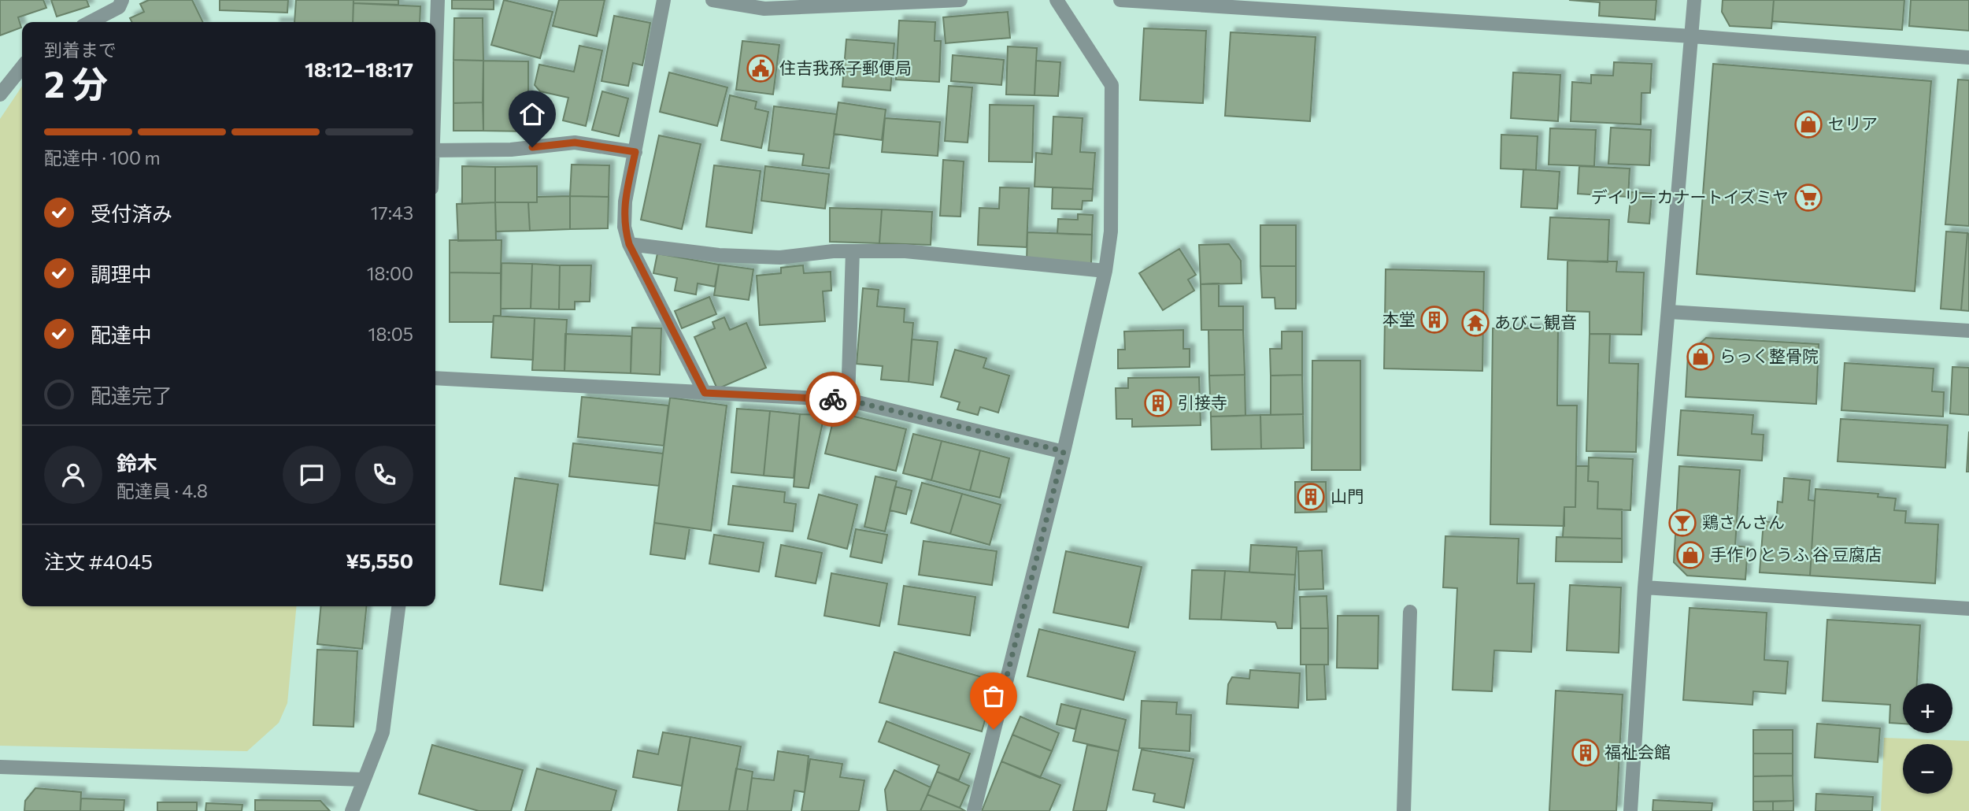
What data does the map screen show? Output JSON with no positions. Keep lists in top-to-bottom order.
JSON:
{
  "places": {
    "public building": ["住吉我孫子郵便局"],
    "shop": ["セリア", "らっく整骨院", "手作りとうふ 谷 豆腐店"],
    "supermarket": ["デイリーカナートイズミヤ"],
    "building": [
      "本堂",
      "引接寺",
      "山門",
      "福祉会館"
    ],
    "temple": ["あびこ観音"],
    "bar": ["鶏さんさん"]
  },
  "page": {
    "heading": ["2 分", "到着まで", "18:12–18:17"],
    "panel": [
      "鈴木",
      "配達員 · 4.8",
      "注文 #4045",
      "¥5,550"
    ],
    "bar": "配達中 · 100 m",
    "list": [
      ["受付済み", "17:43"],
      ["調理中", "18:00"],
      ["配達中", "18:05"],
      "配達完了"
    ],
    "map_buttons": ["+", "−"]
  }
}
